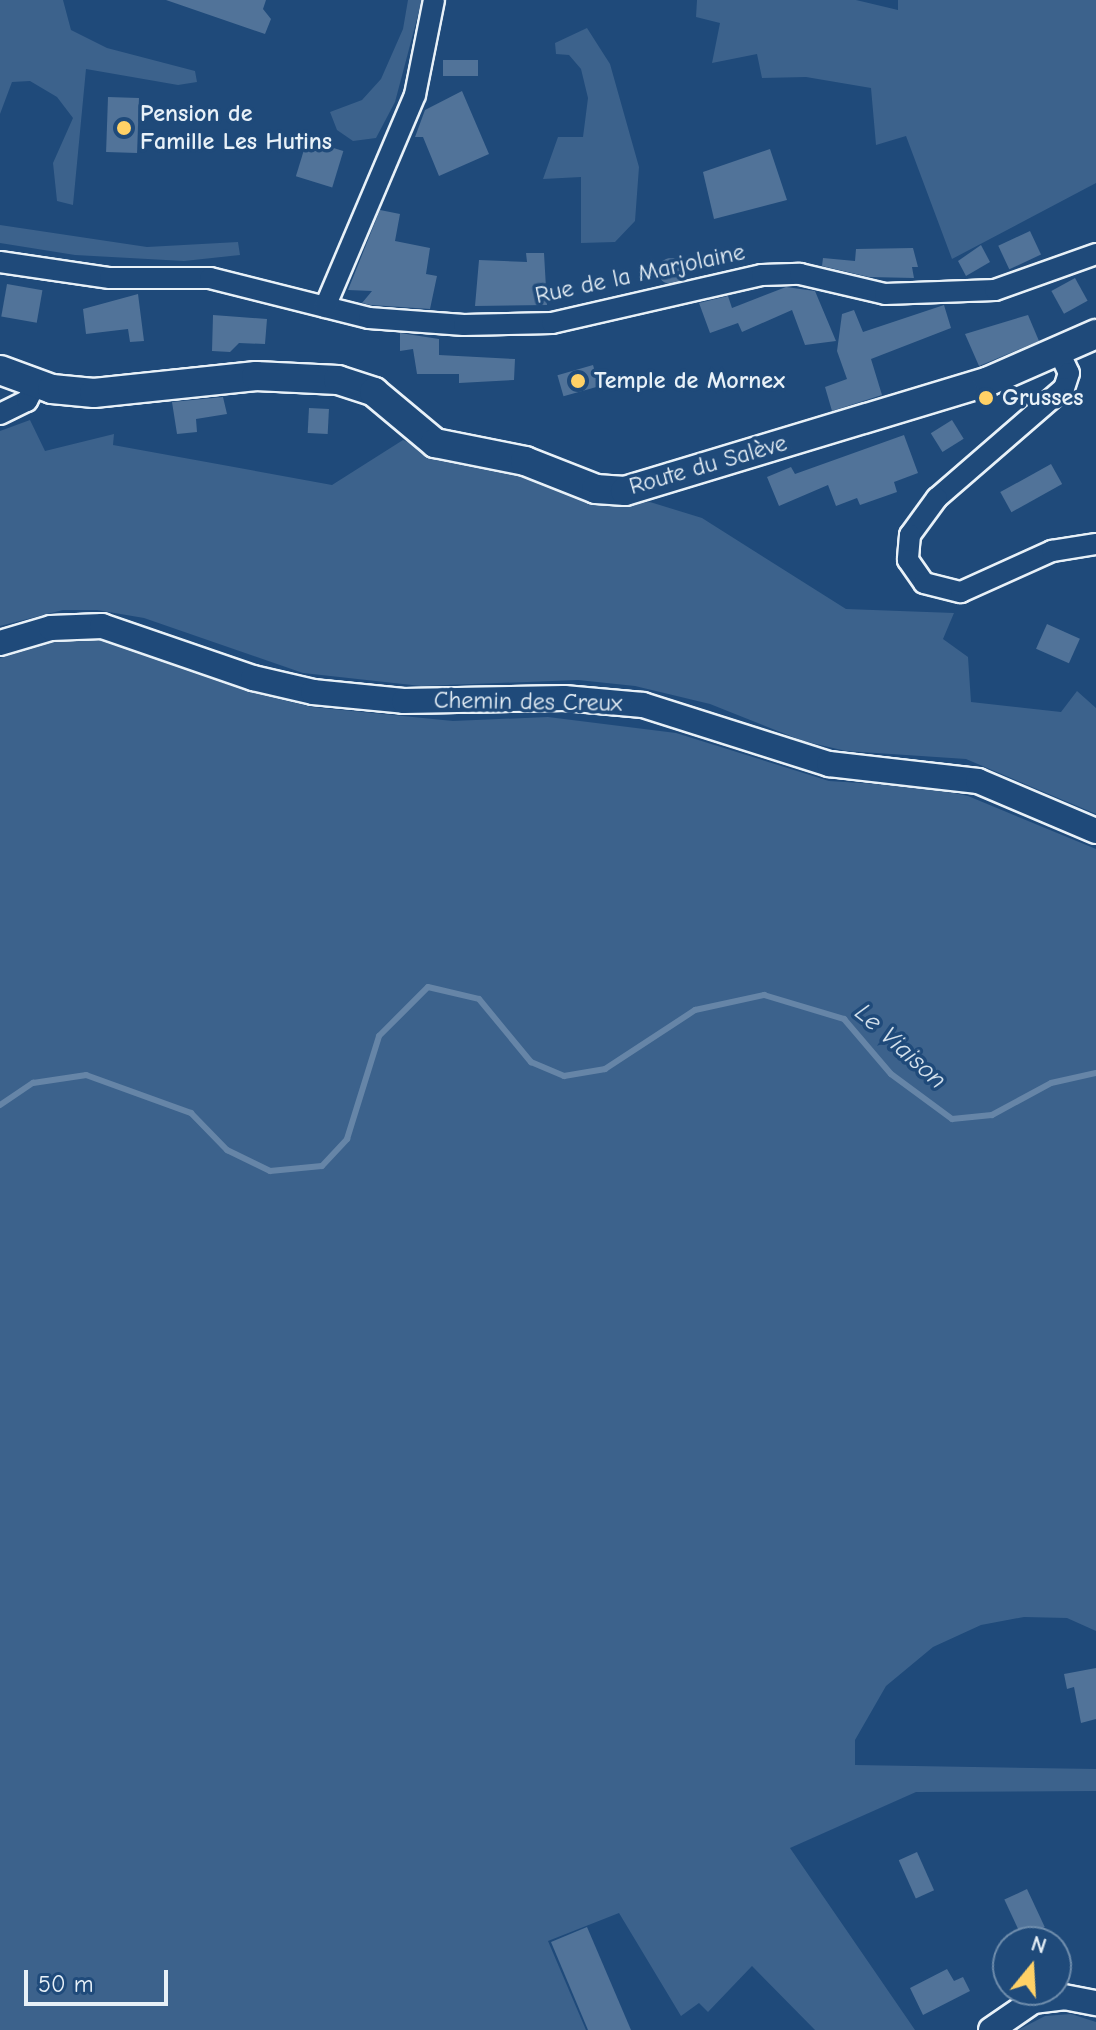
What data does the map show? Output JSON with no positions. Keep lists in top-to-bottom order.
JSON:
{
  "streets": {
    "main road": ["Route du Salève"],
    "street": ["Rue de la Marjolaine", "Chemin des Creux"]
  },
  "water": ["Le Viaison"],
  "places": ["Pension de Famille Les Hutins", "Temple de Mornex", "Grusses"],
  "scale_bar": "50 m",
  "north": "top"
}
